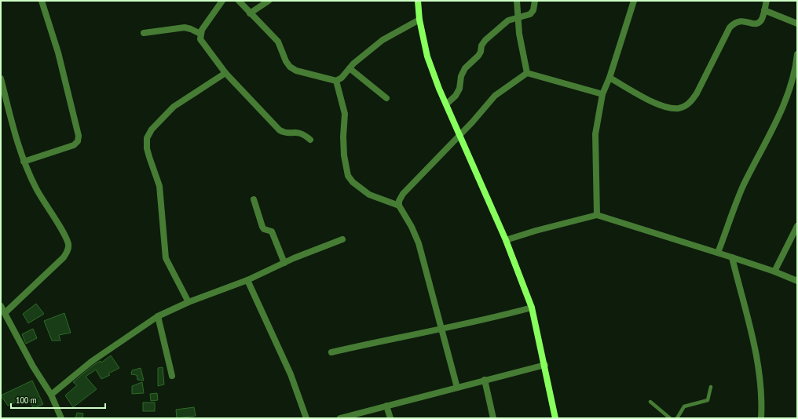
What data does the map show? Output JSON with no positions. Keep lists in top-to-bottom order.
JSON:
{
  "scale_bar": "100 m"
}
